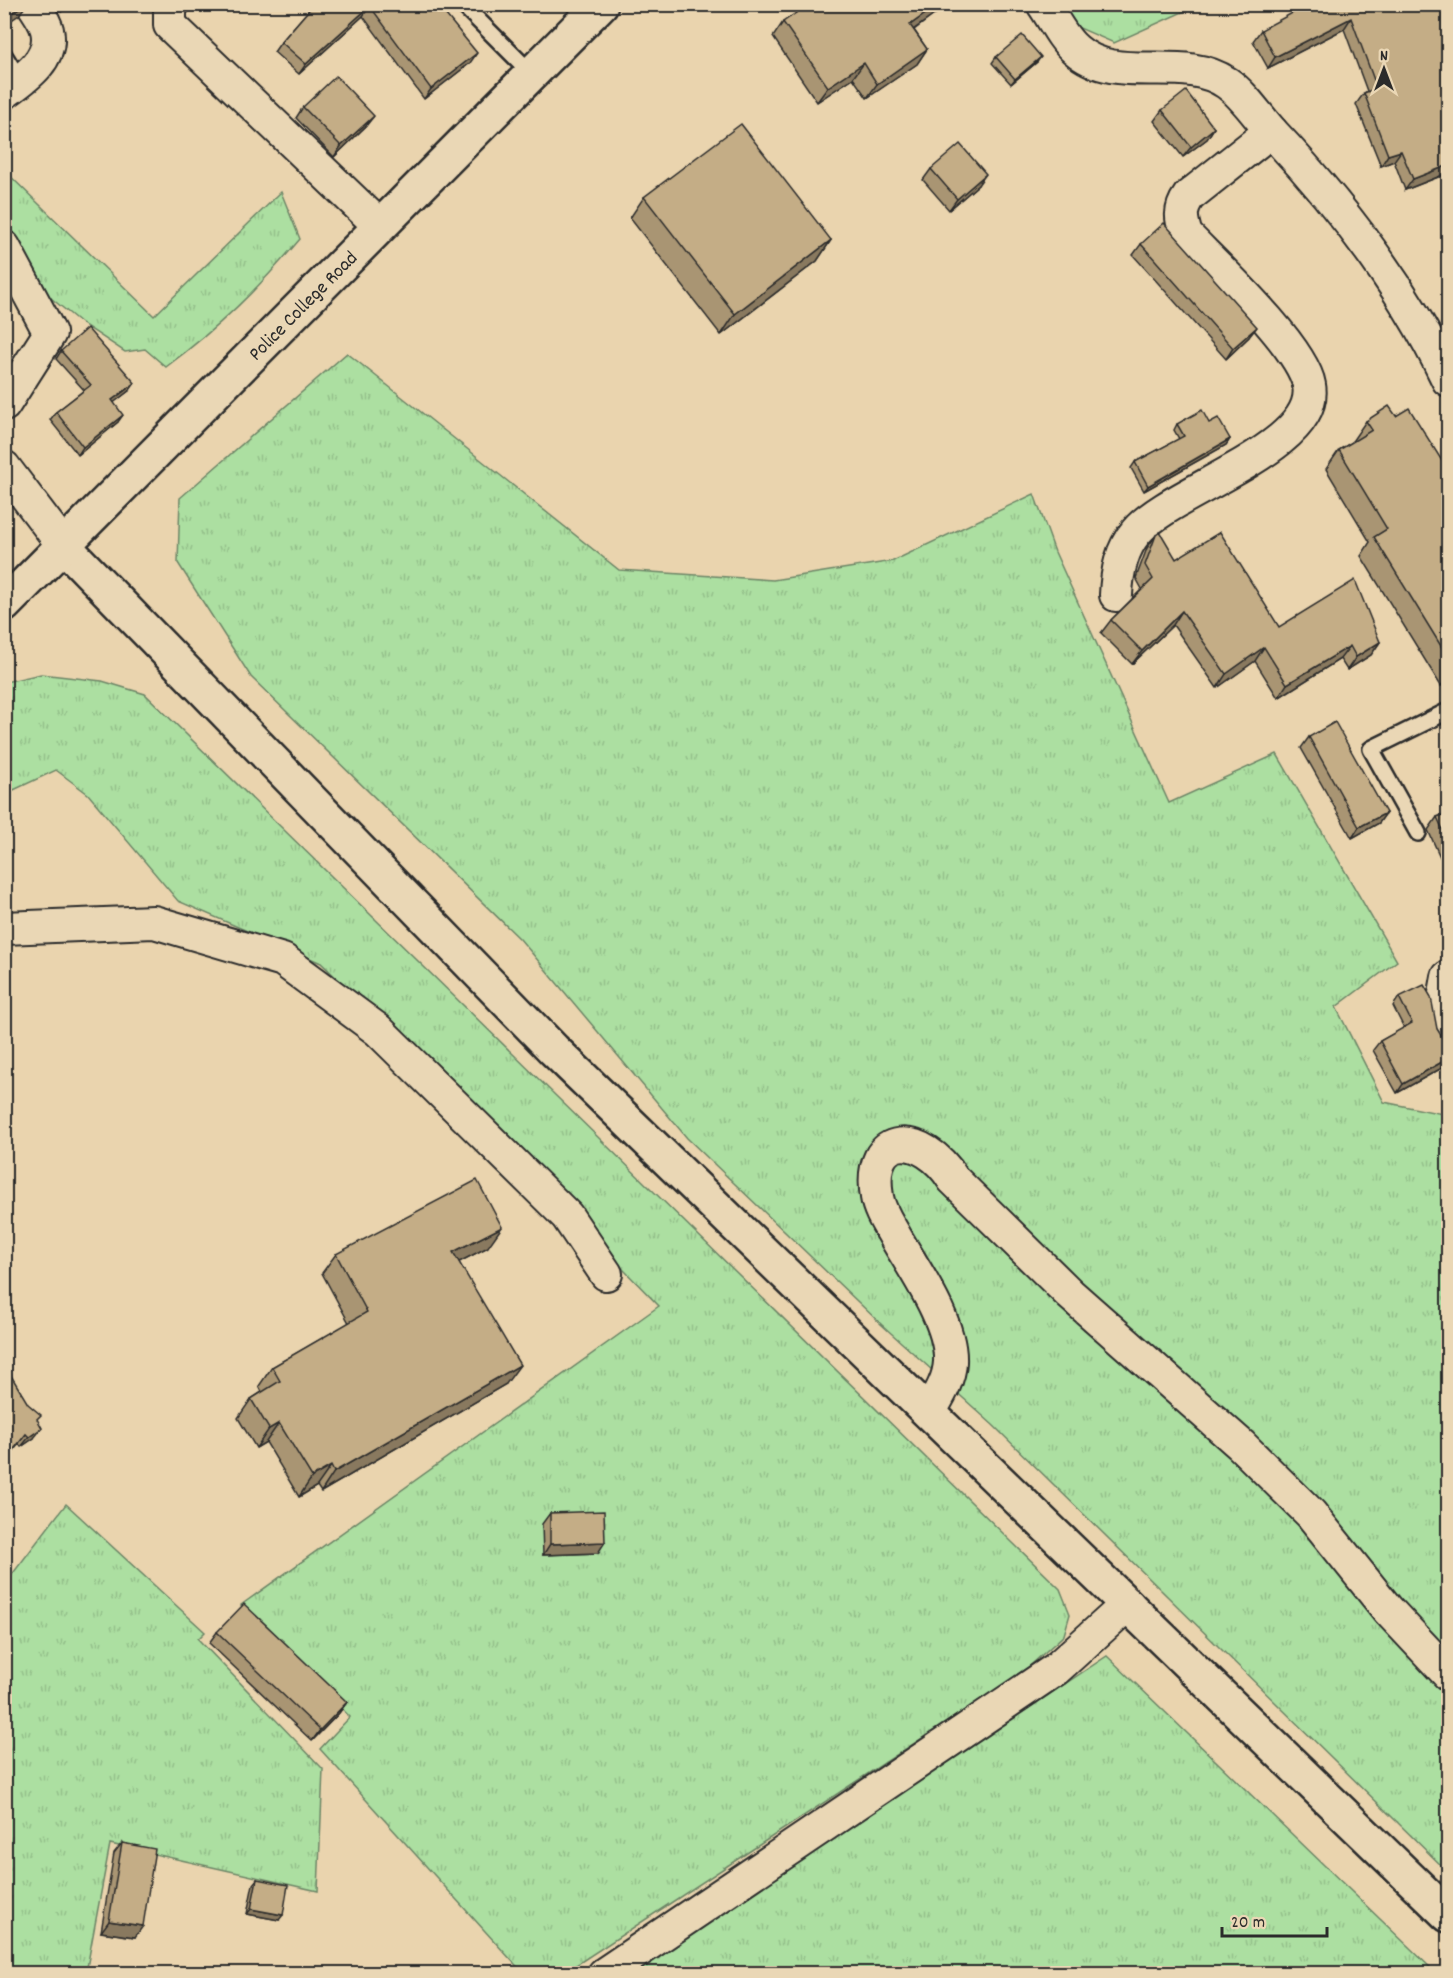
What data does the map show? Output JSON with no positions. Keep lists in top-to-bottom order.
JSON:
{
  "streets": {
    "street": ["Police College Road"]
  },
  "scale_bar": "20 m",
  "north": "top"
}
